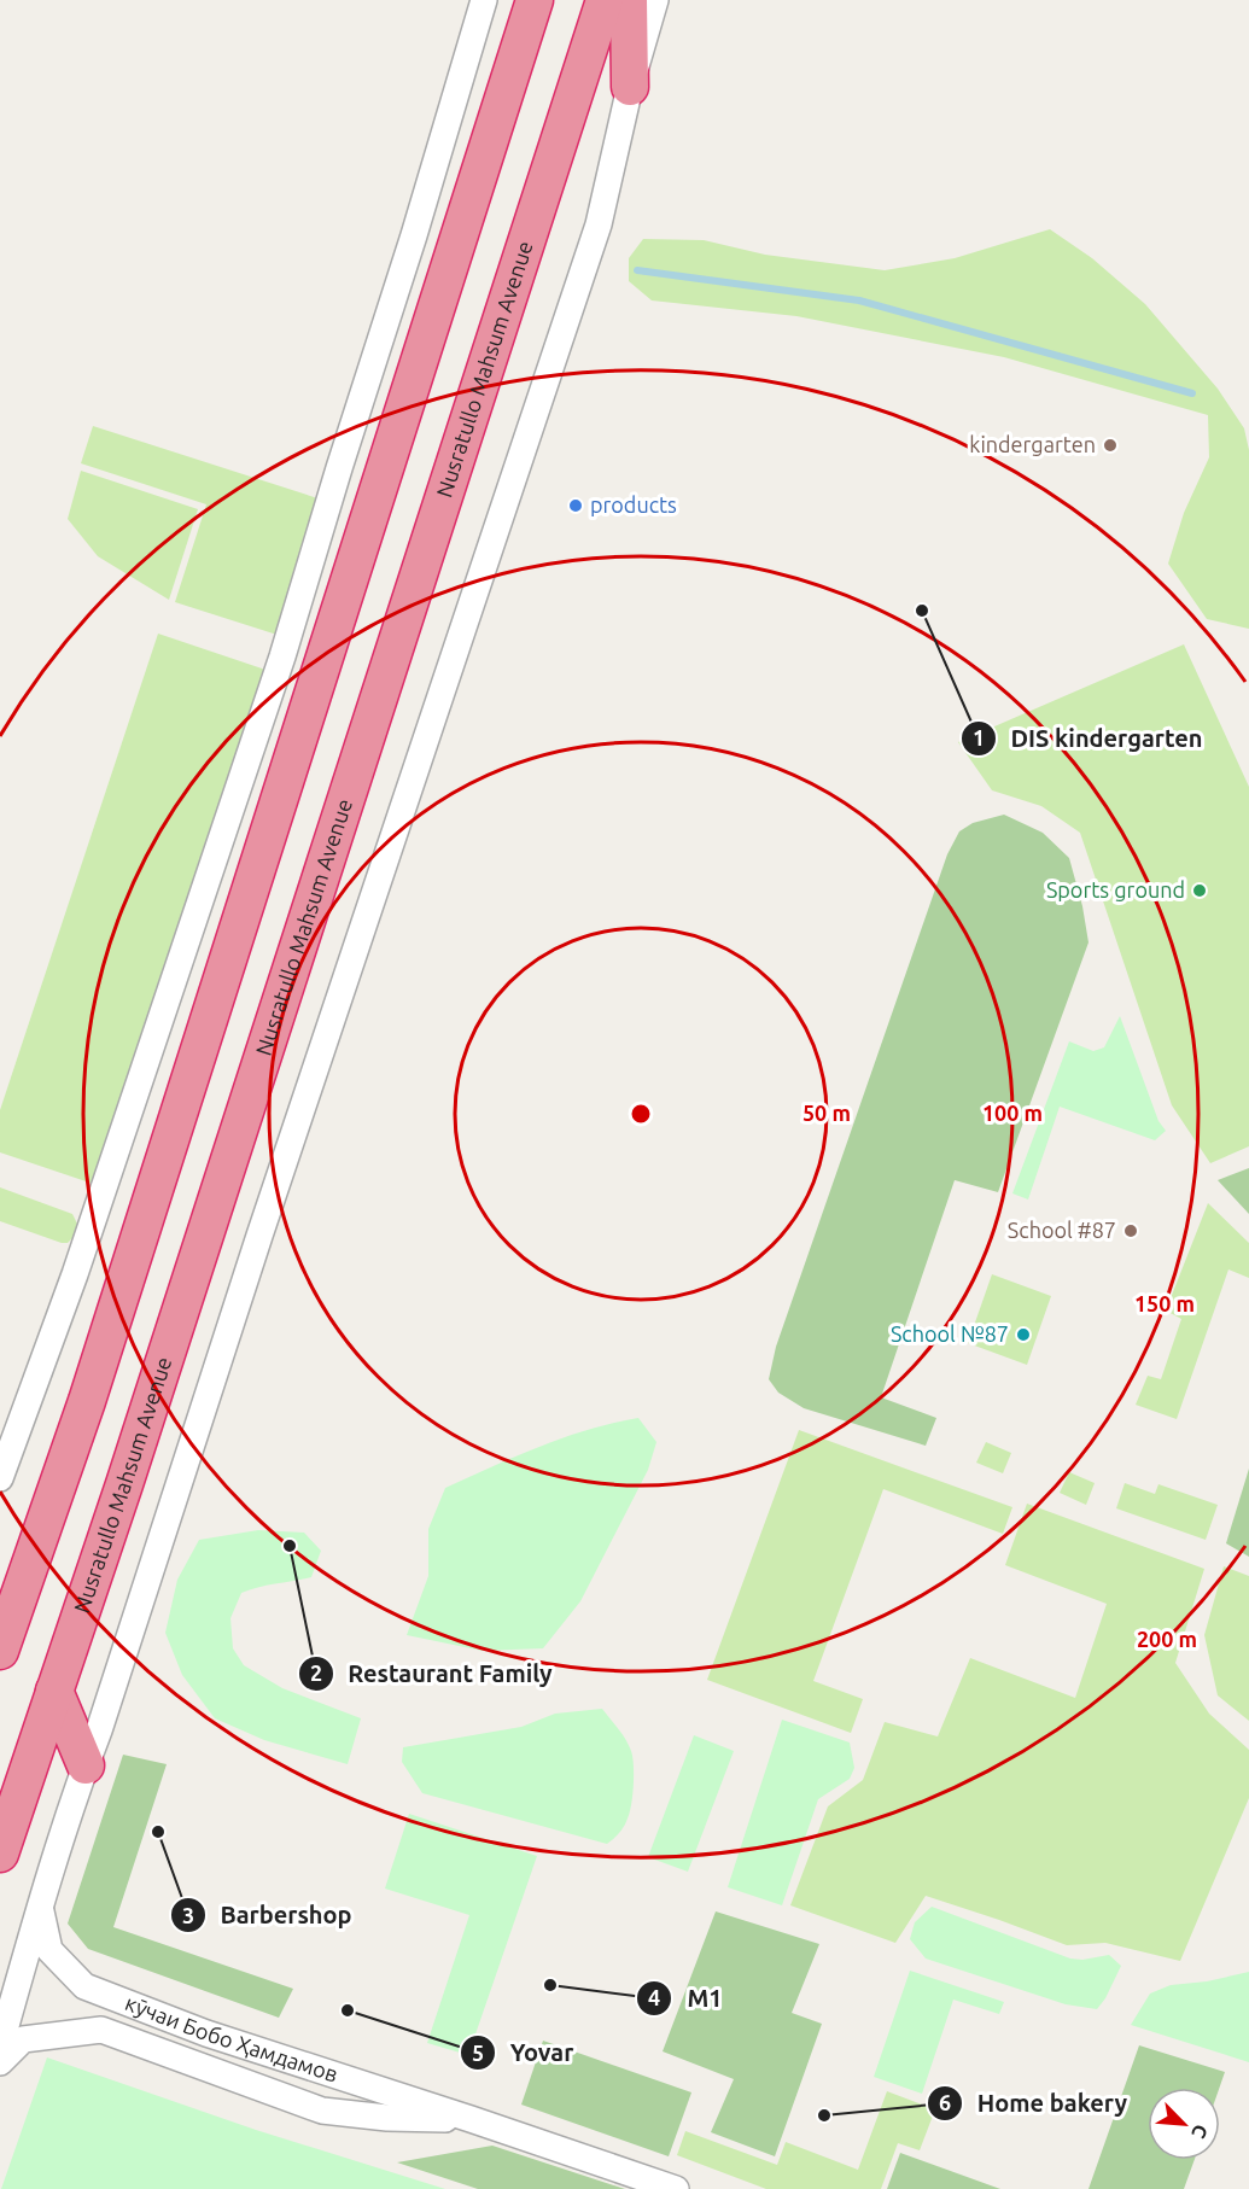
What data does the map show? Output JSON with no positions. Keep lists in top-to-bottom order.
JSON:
{
  "streets": {
    "highway": ["Nusratullo Mahsum Avenue"],
    "street": ["кӯчаи Бобо Ҳамдамов"]
  },
  "places": [
    "kindergarten",
    "products",
    "DIS kindergarten",
    "Sports ground",
    "School #87",
    "School №87",
    "Restaurant Family",
    "Barbershop",
    "М1",
    "Yovar",
    "Нome bakery"
  ],
  "north": "bottom right",
  "rings": [
    "50 m",
    "100 m",
    "150 m",
    "200 m"
  ]
}
